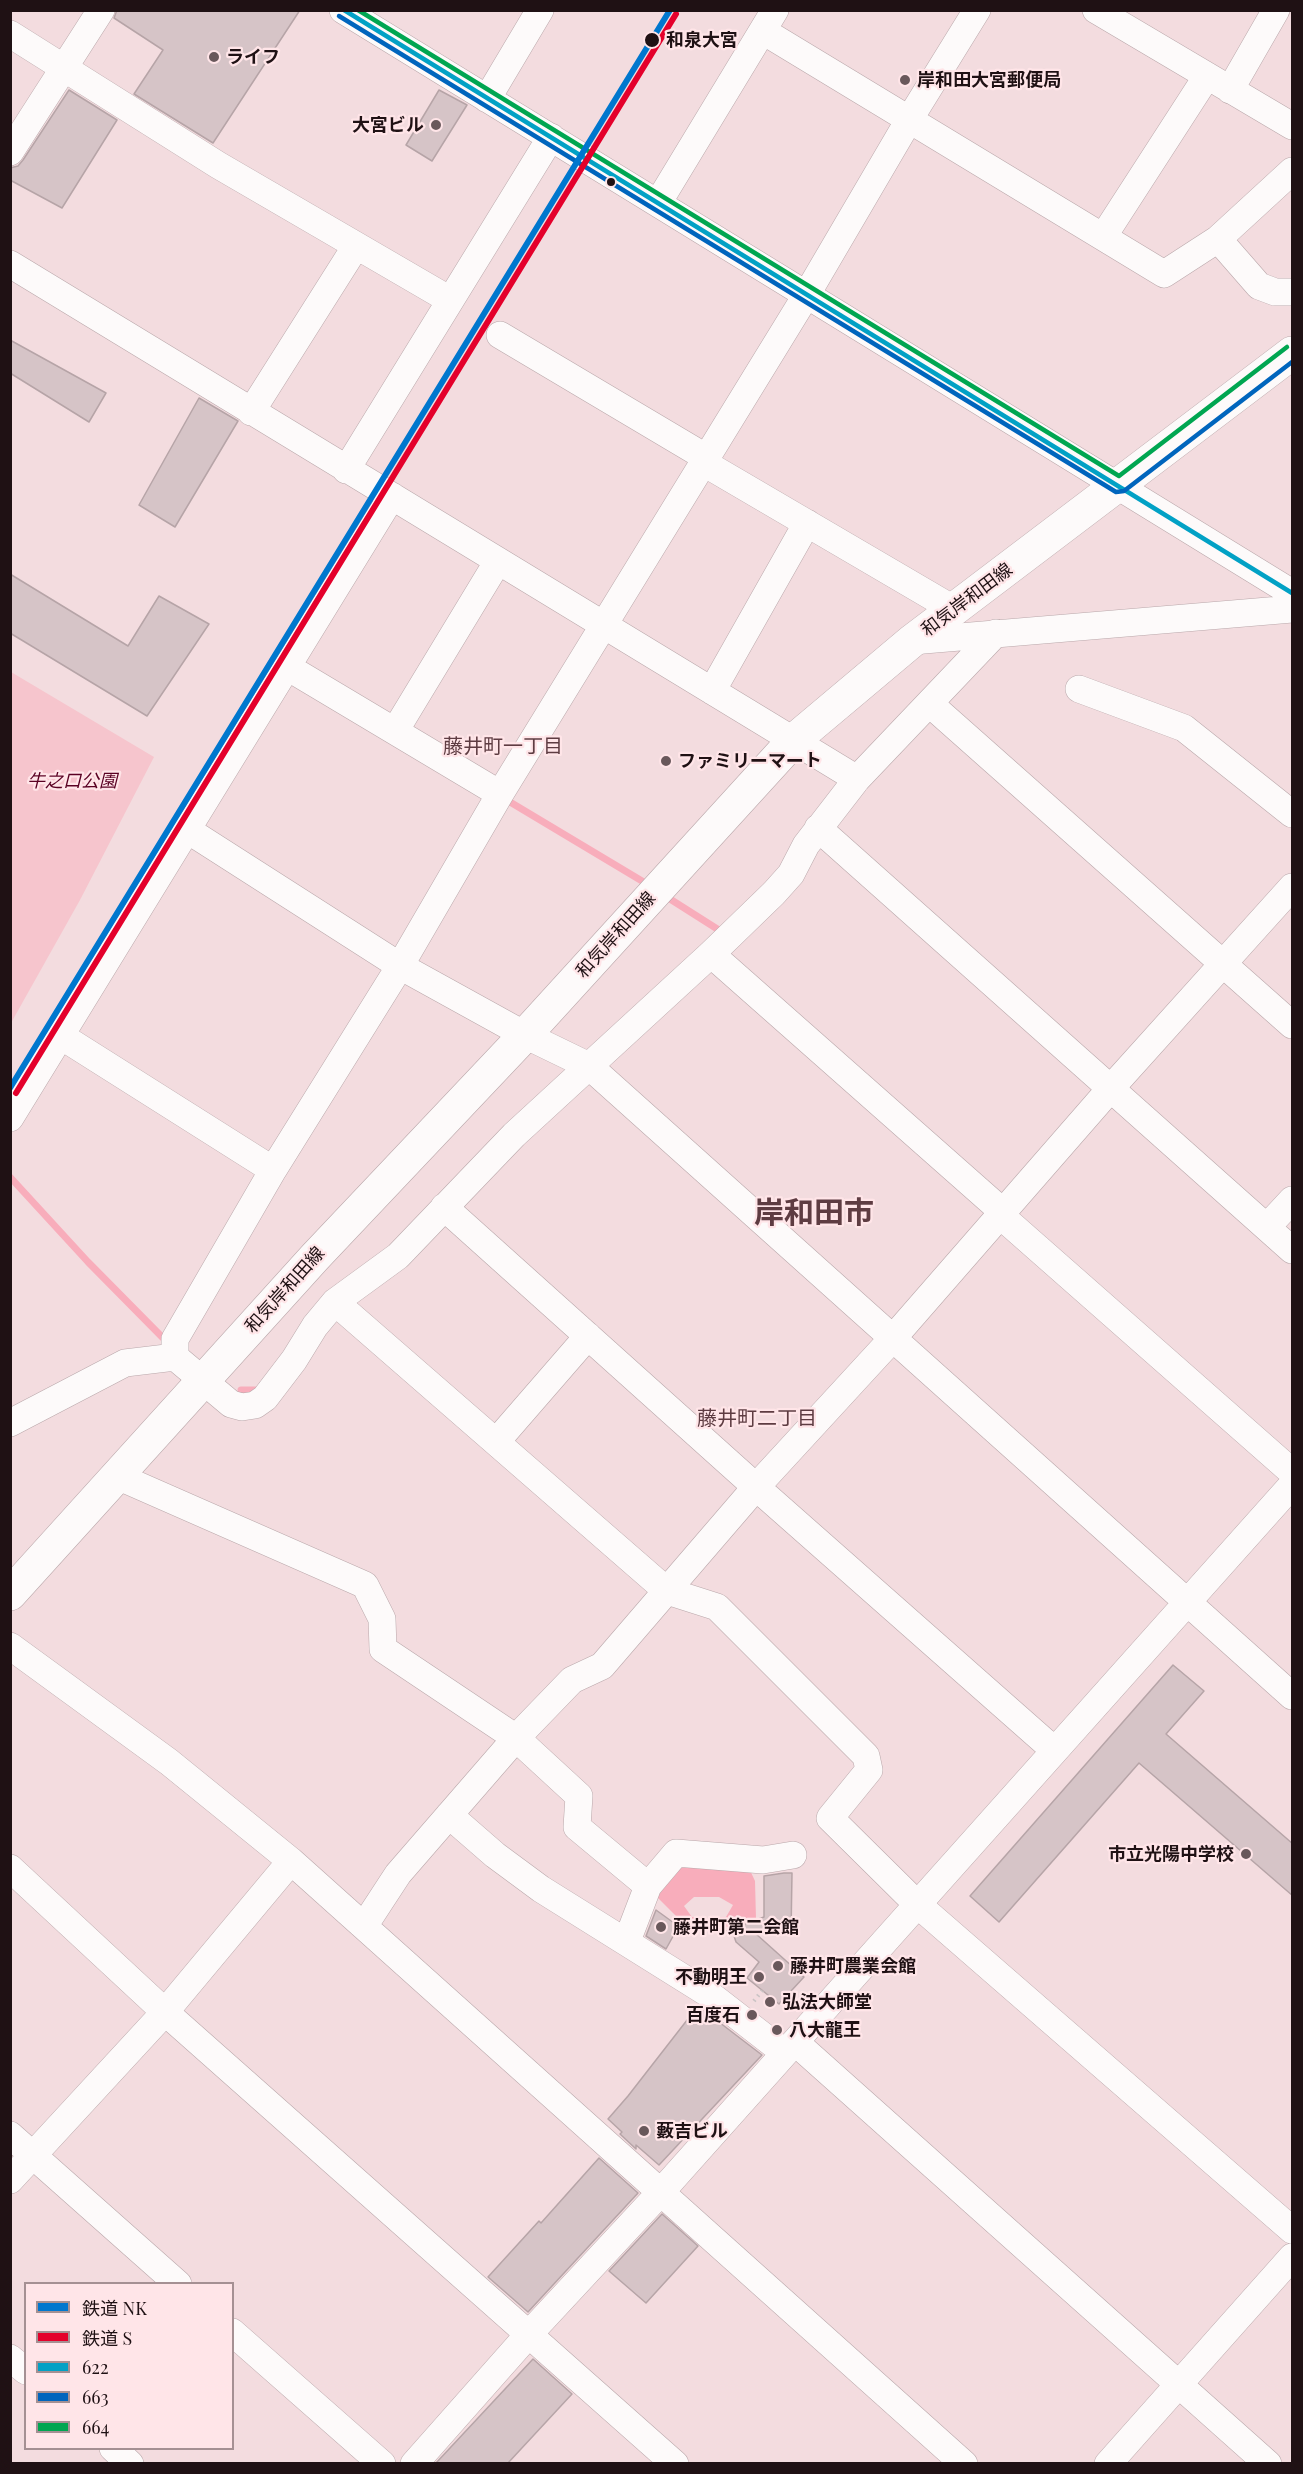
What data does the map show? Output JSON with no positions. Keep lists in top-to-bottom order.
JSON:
{
  "streets": {
    "main road": ["和気岸和田線"]
  },
  "districts": ["藤井町一丁目", "岸和田市", "藤井町二丁目"],
  "parks": ["牛之口公園"],
  "places": [
    "和泉大宮",
    "ライフ",
    "岸和田大宮郵便局",
    "大宮ビル",
    "ファミリーマート",
    "市立光陽中学校",
    "藤井町第二会館",
    "藤井町農業会館",
    "不動明王",
    "弘法大師堂",
    "百度石",
    "八大龍王",
    "藪吉ビル"
  ],
  "lines": [
    "rail line NK",
    "transit line 622",
    "transit line 664",
    "rail line S",
    "transit line 663"
  ],
  "legend": [
    "鉄道 NK",
    "鉄道 S",
    "622",
    "663",
    "664"
  ]
}
